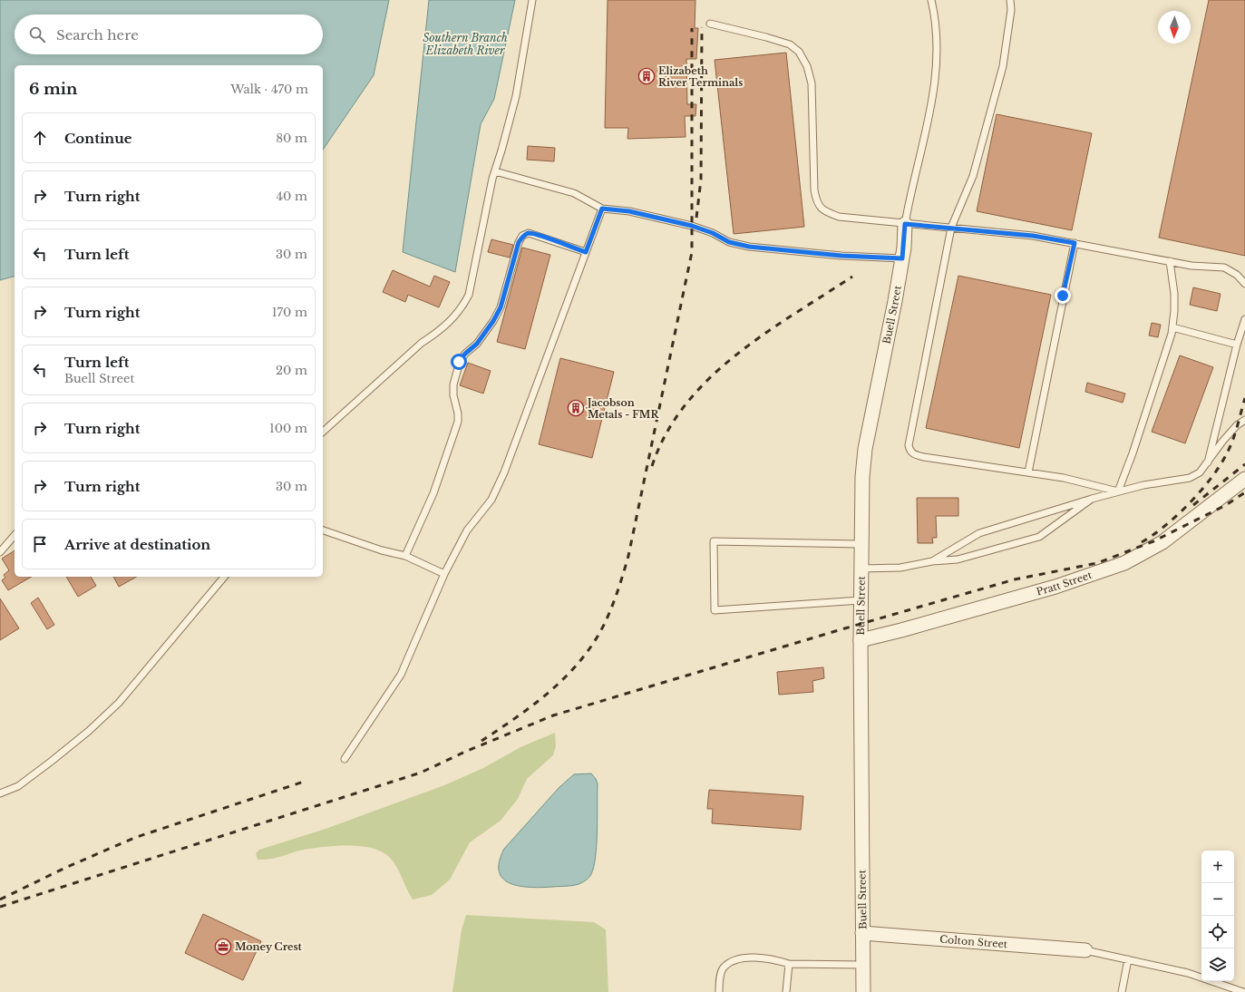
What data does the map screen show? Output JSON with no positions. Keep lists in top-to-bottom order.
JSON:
{
  "streets": {
    "street": ["Buell Street", "Pratt Street", "Colton Street"]
  },
  "crossings": [
    ["Buell Street", "Pratt Street"],
    ["Buell Street", "Colton Street"]
  ],
  "water": ["Southern Branch Elizabeth River"],
  "places": {
    "building": ["Elizabeth River Terminals", "Jacobson Metals - FMR"],
    "office": ["Money Crest"]
  },
  "north": "bottom",
  "page": {
    "search": "Search here",
    "heading": ["6 min", "Walk · 470 m"],
    "list": [
      ["Continue", "80 m"],
      ["Turn right", "40 m"],
      ["Turn left", "30 m"],
      ["Turn right", "170 m"],
      ["Turn left", "Buell Street", "20 m"],
      ["Turn right", "100 m"],
      ["Turn right", "30 m"],
      "Arrive at destination"
    ],
    "map_buttons": ["+", "−"]
  }
}
